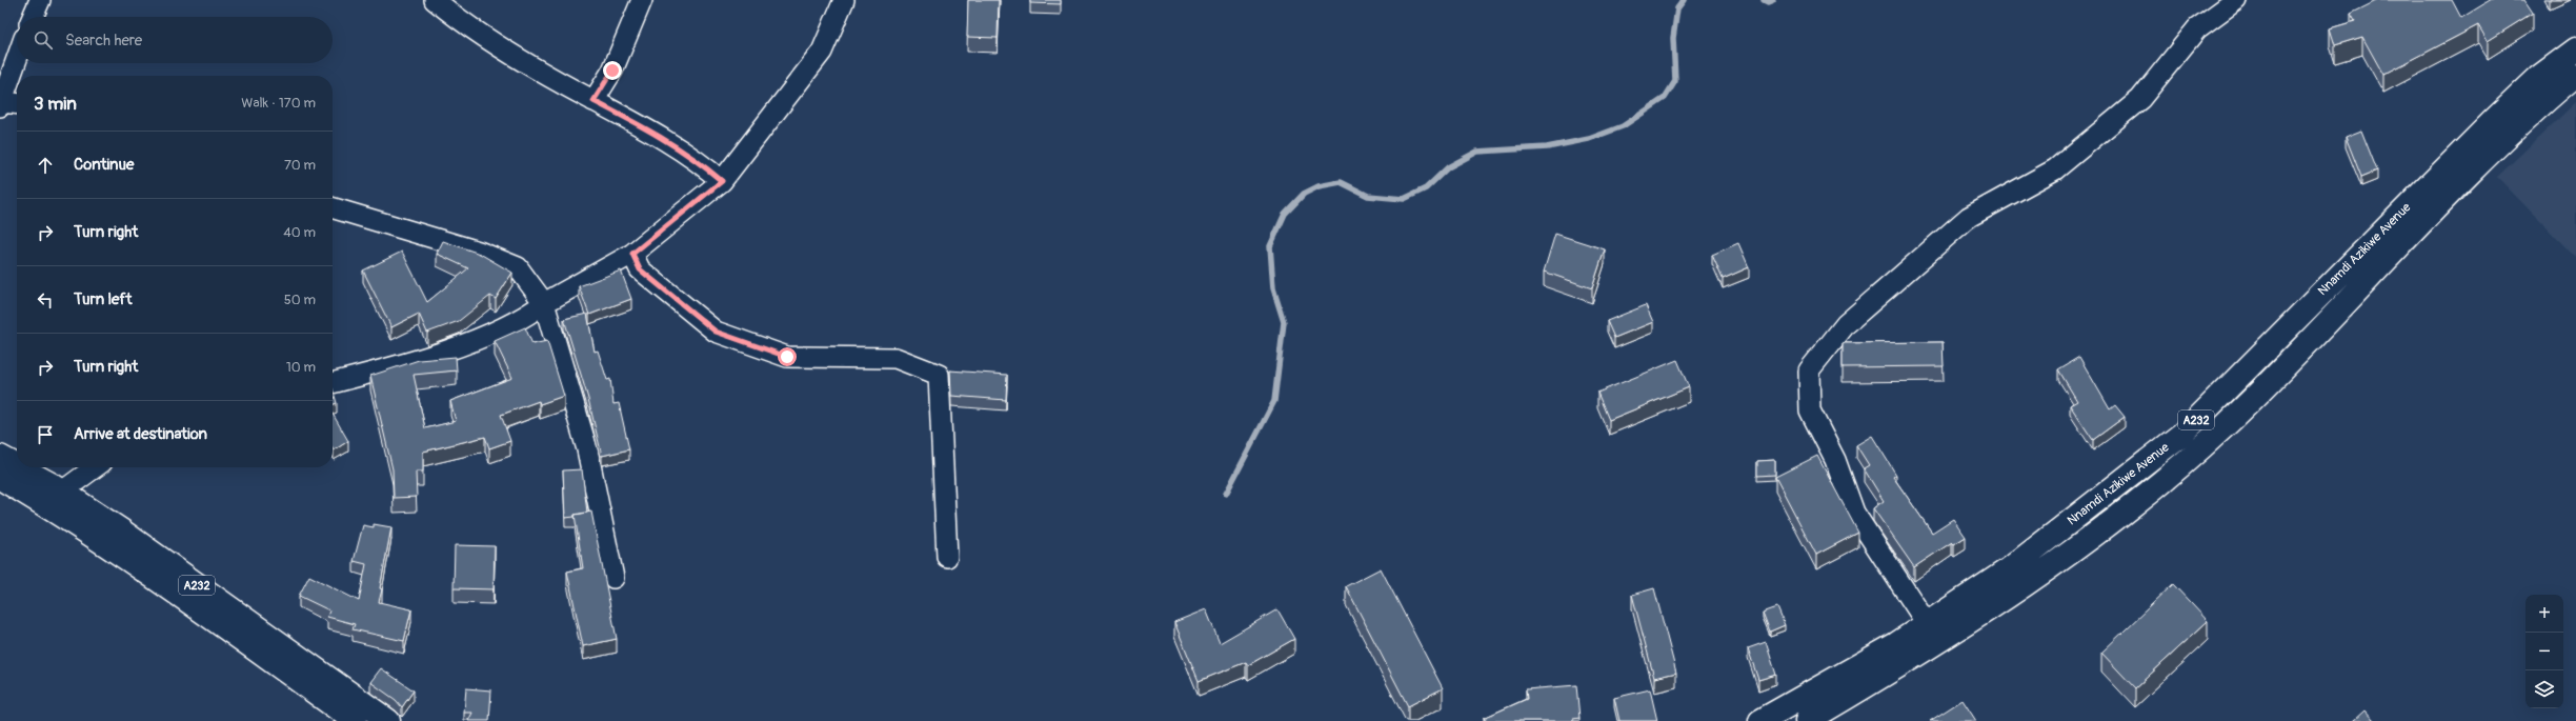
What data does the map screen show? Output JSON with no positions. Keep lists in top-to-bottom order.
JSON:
{
  "streets": {
    "main road": ["Nnamdi Azikiwe Avenue", "A232"]
  },
  "page": {
    "search": "Search here",
    "heading": ["3 min", "Walk · 170 m"],
    "list": [
      ["Continue", "70 m"],
      ["Turn right", "40 m"],
      ["Turn left", "50 m"],
      ["Turn right", "10 m"],
      "Arrive at destination"
    ],
    "map_buttons": ["+", "−"]
  }
}
